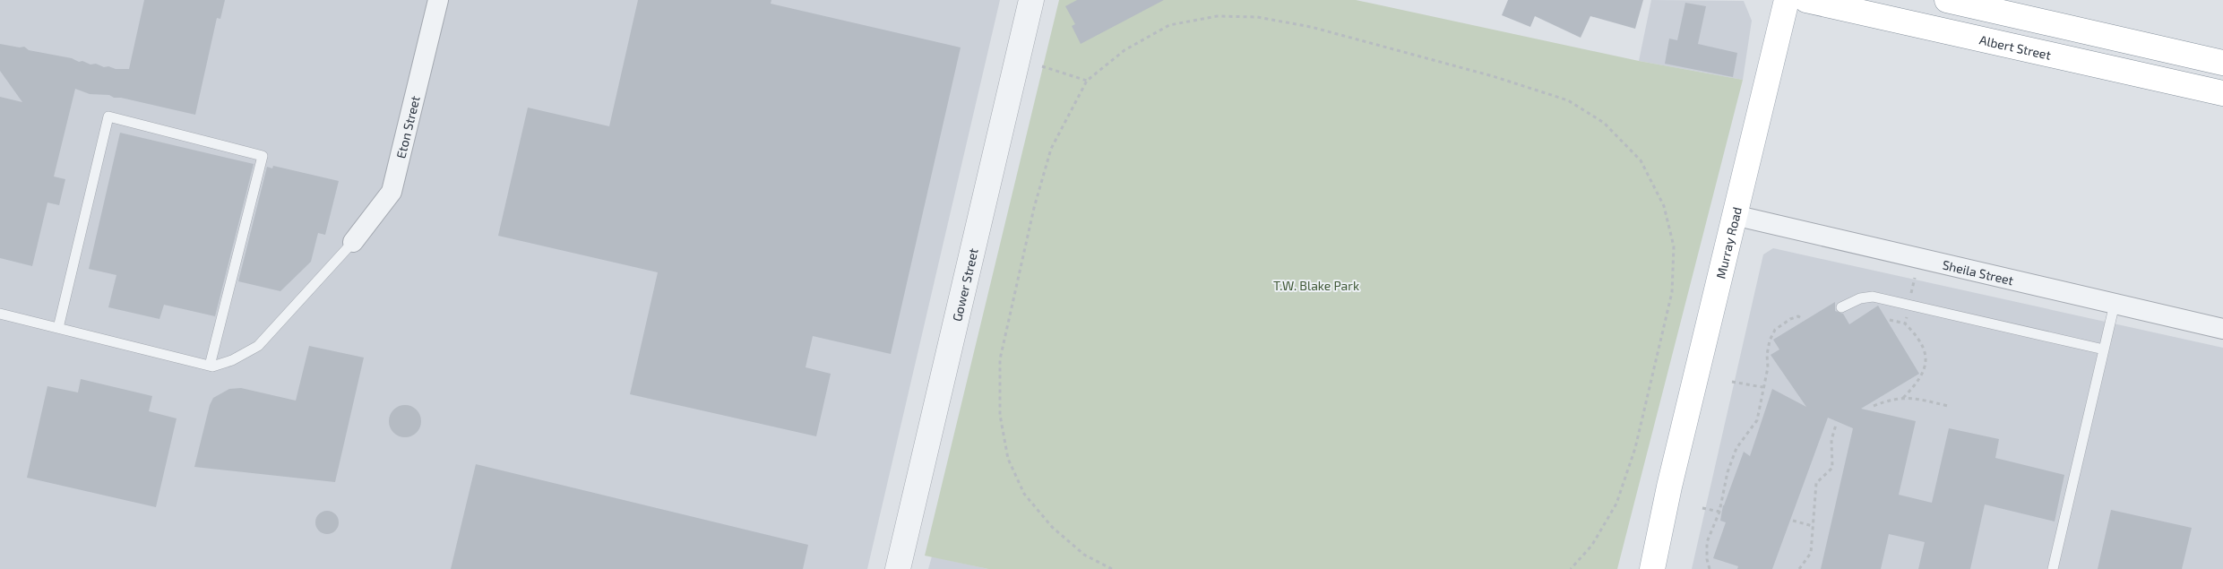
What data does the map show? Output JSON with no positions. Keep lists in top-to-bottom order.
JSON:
{
  "streets": {
    "main road": ["Albert Street", "Murray Road"],
    "street": ["Eton Street", "Sheila Street", "Gower Street"]
  },
  "crossings": [
    ["Murray Road", "Sheila Street"]
  ],
  "parks": ["T.W. Blake Park"]
}
